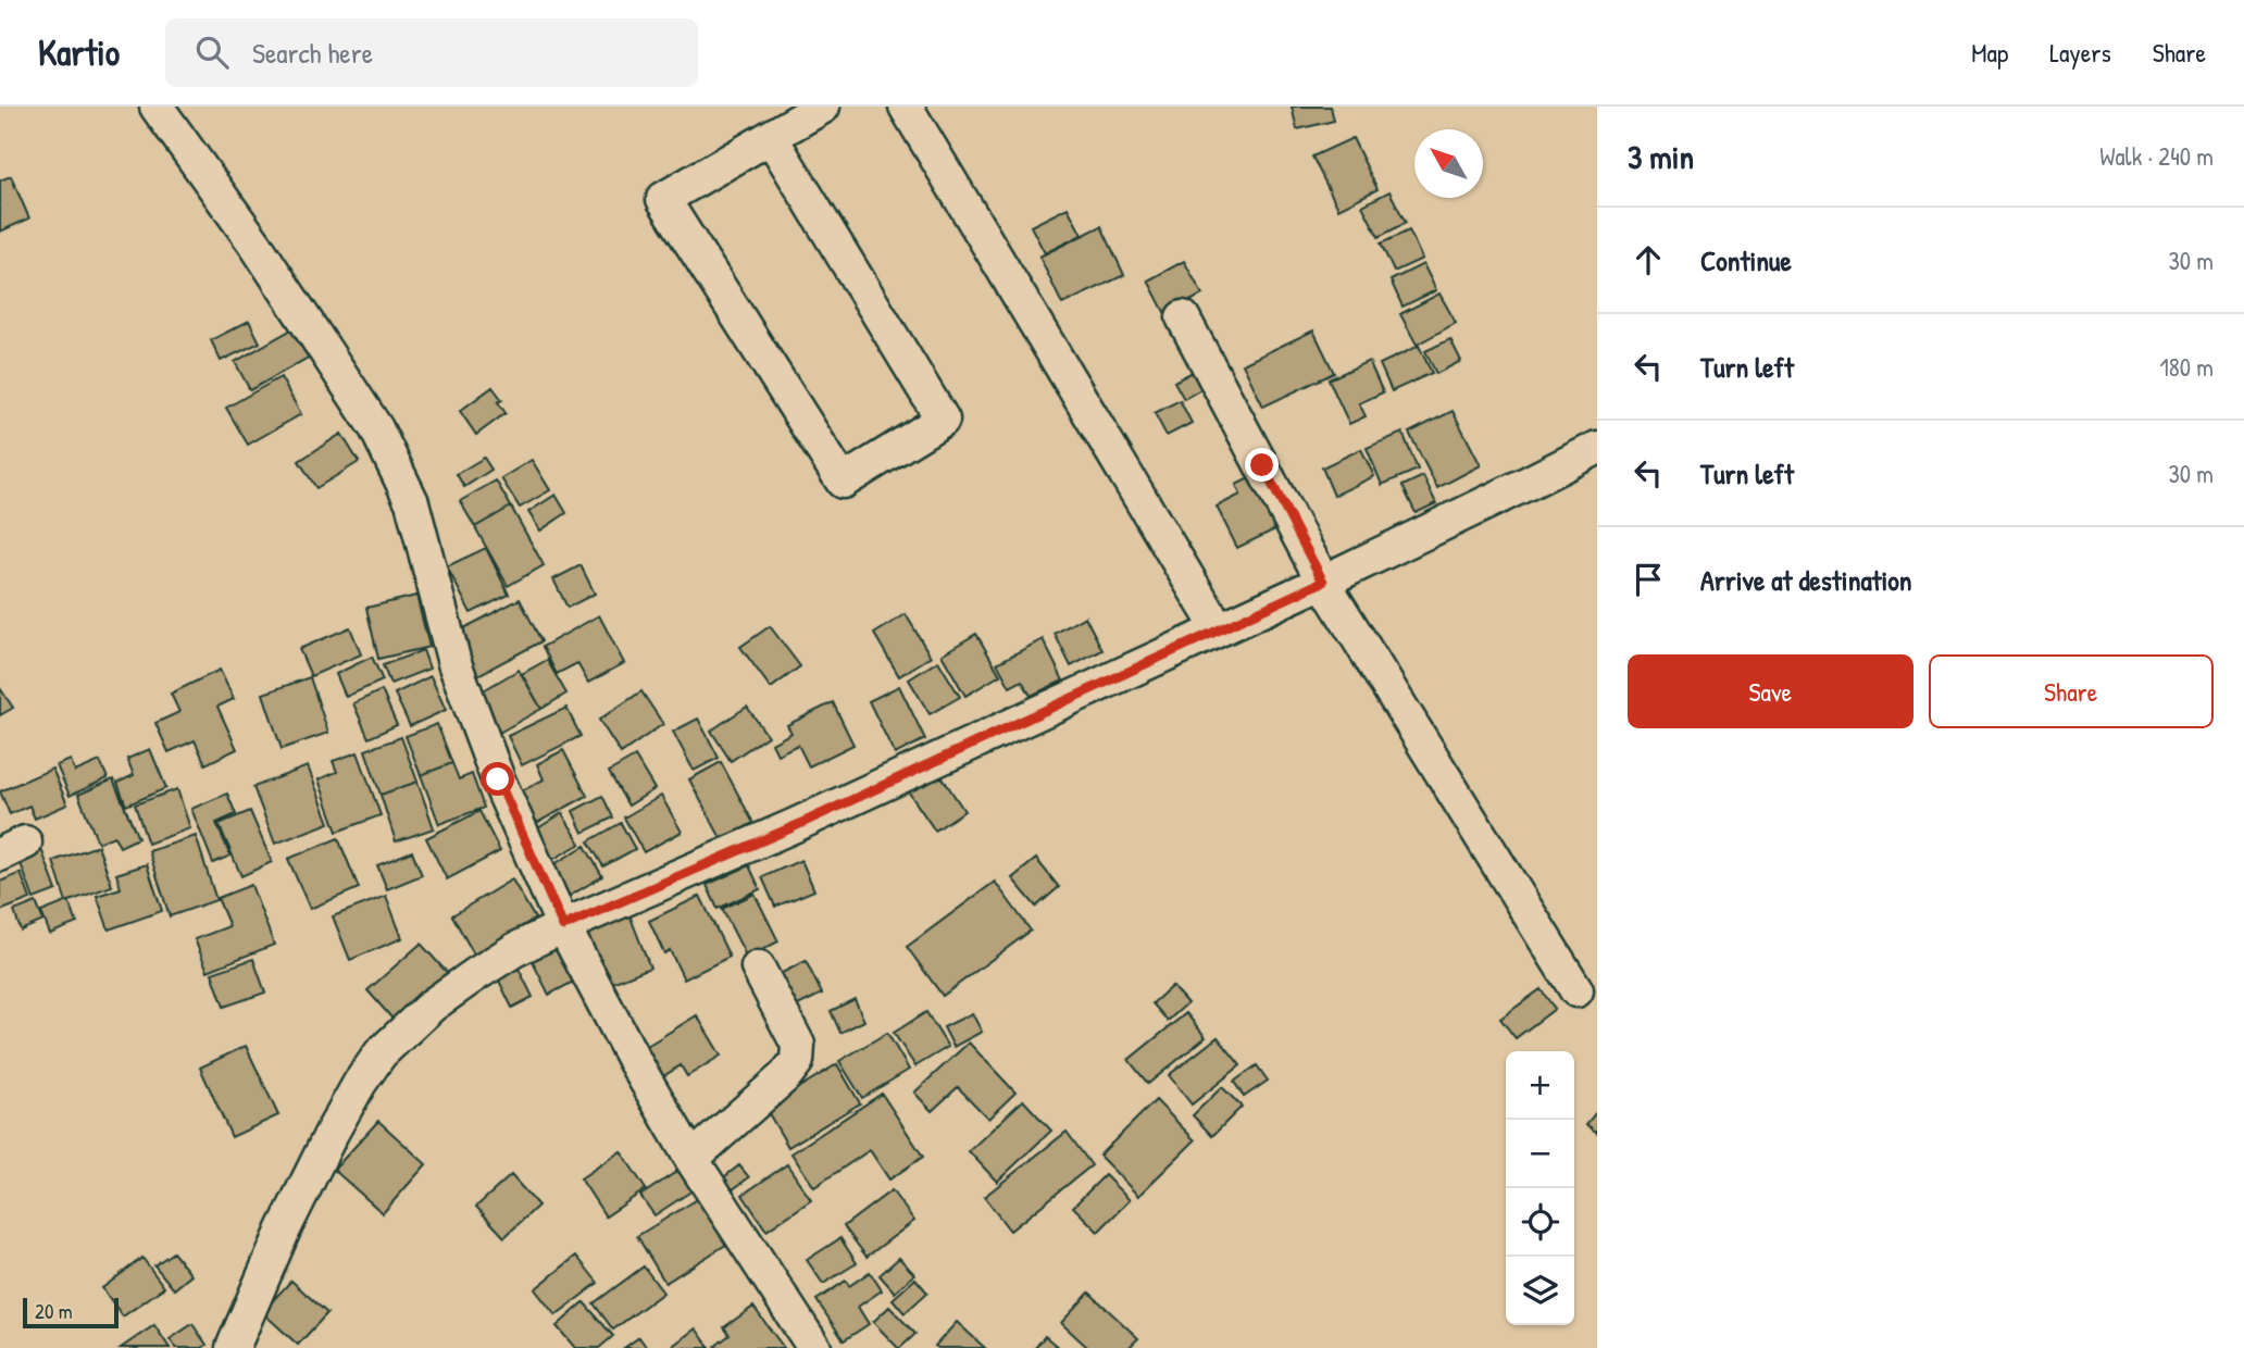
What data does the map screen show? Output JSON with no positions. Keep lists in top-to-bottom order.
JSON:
{
  "scale_bar": "20 m",
  "north": "top left",
  "page": {
    "header": "Kartio",
    "search": "Search here",
    "nav": ["Map", "Layers", "Share"],
    "heading": ["3 min", "Walk · 240 m"],
    "list": [
      ["Continue", "30 m"],
      ["Turn left", "180 m"],
      ["Turn left", "30 m"],
      "Arrive at destination"
    ],
    "buttons": ["Save", "Share"],
    "map_buttons": ["+", "−"],
    "scale": "20 m"
  }
}
